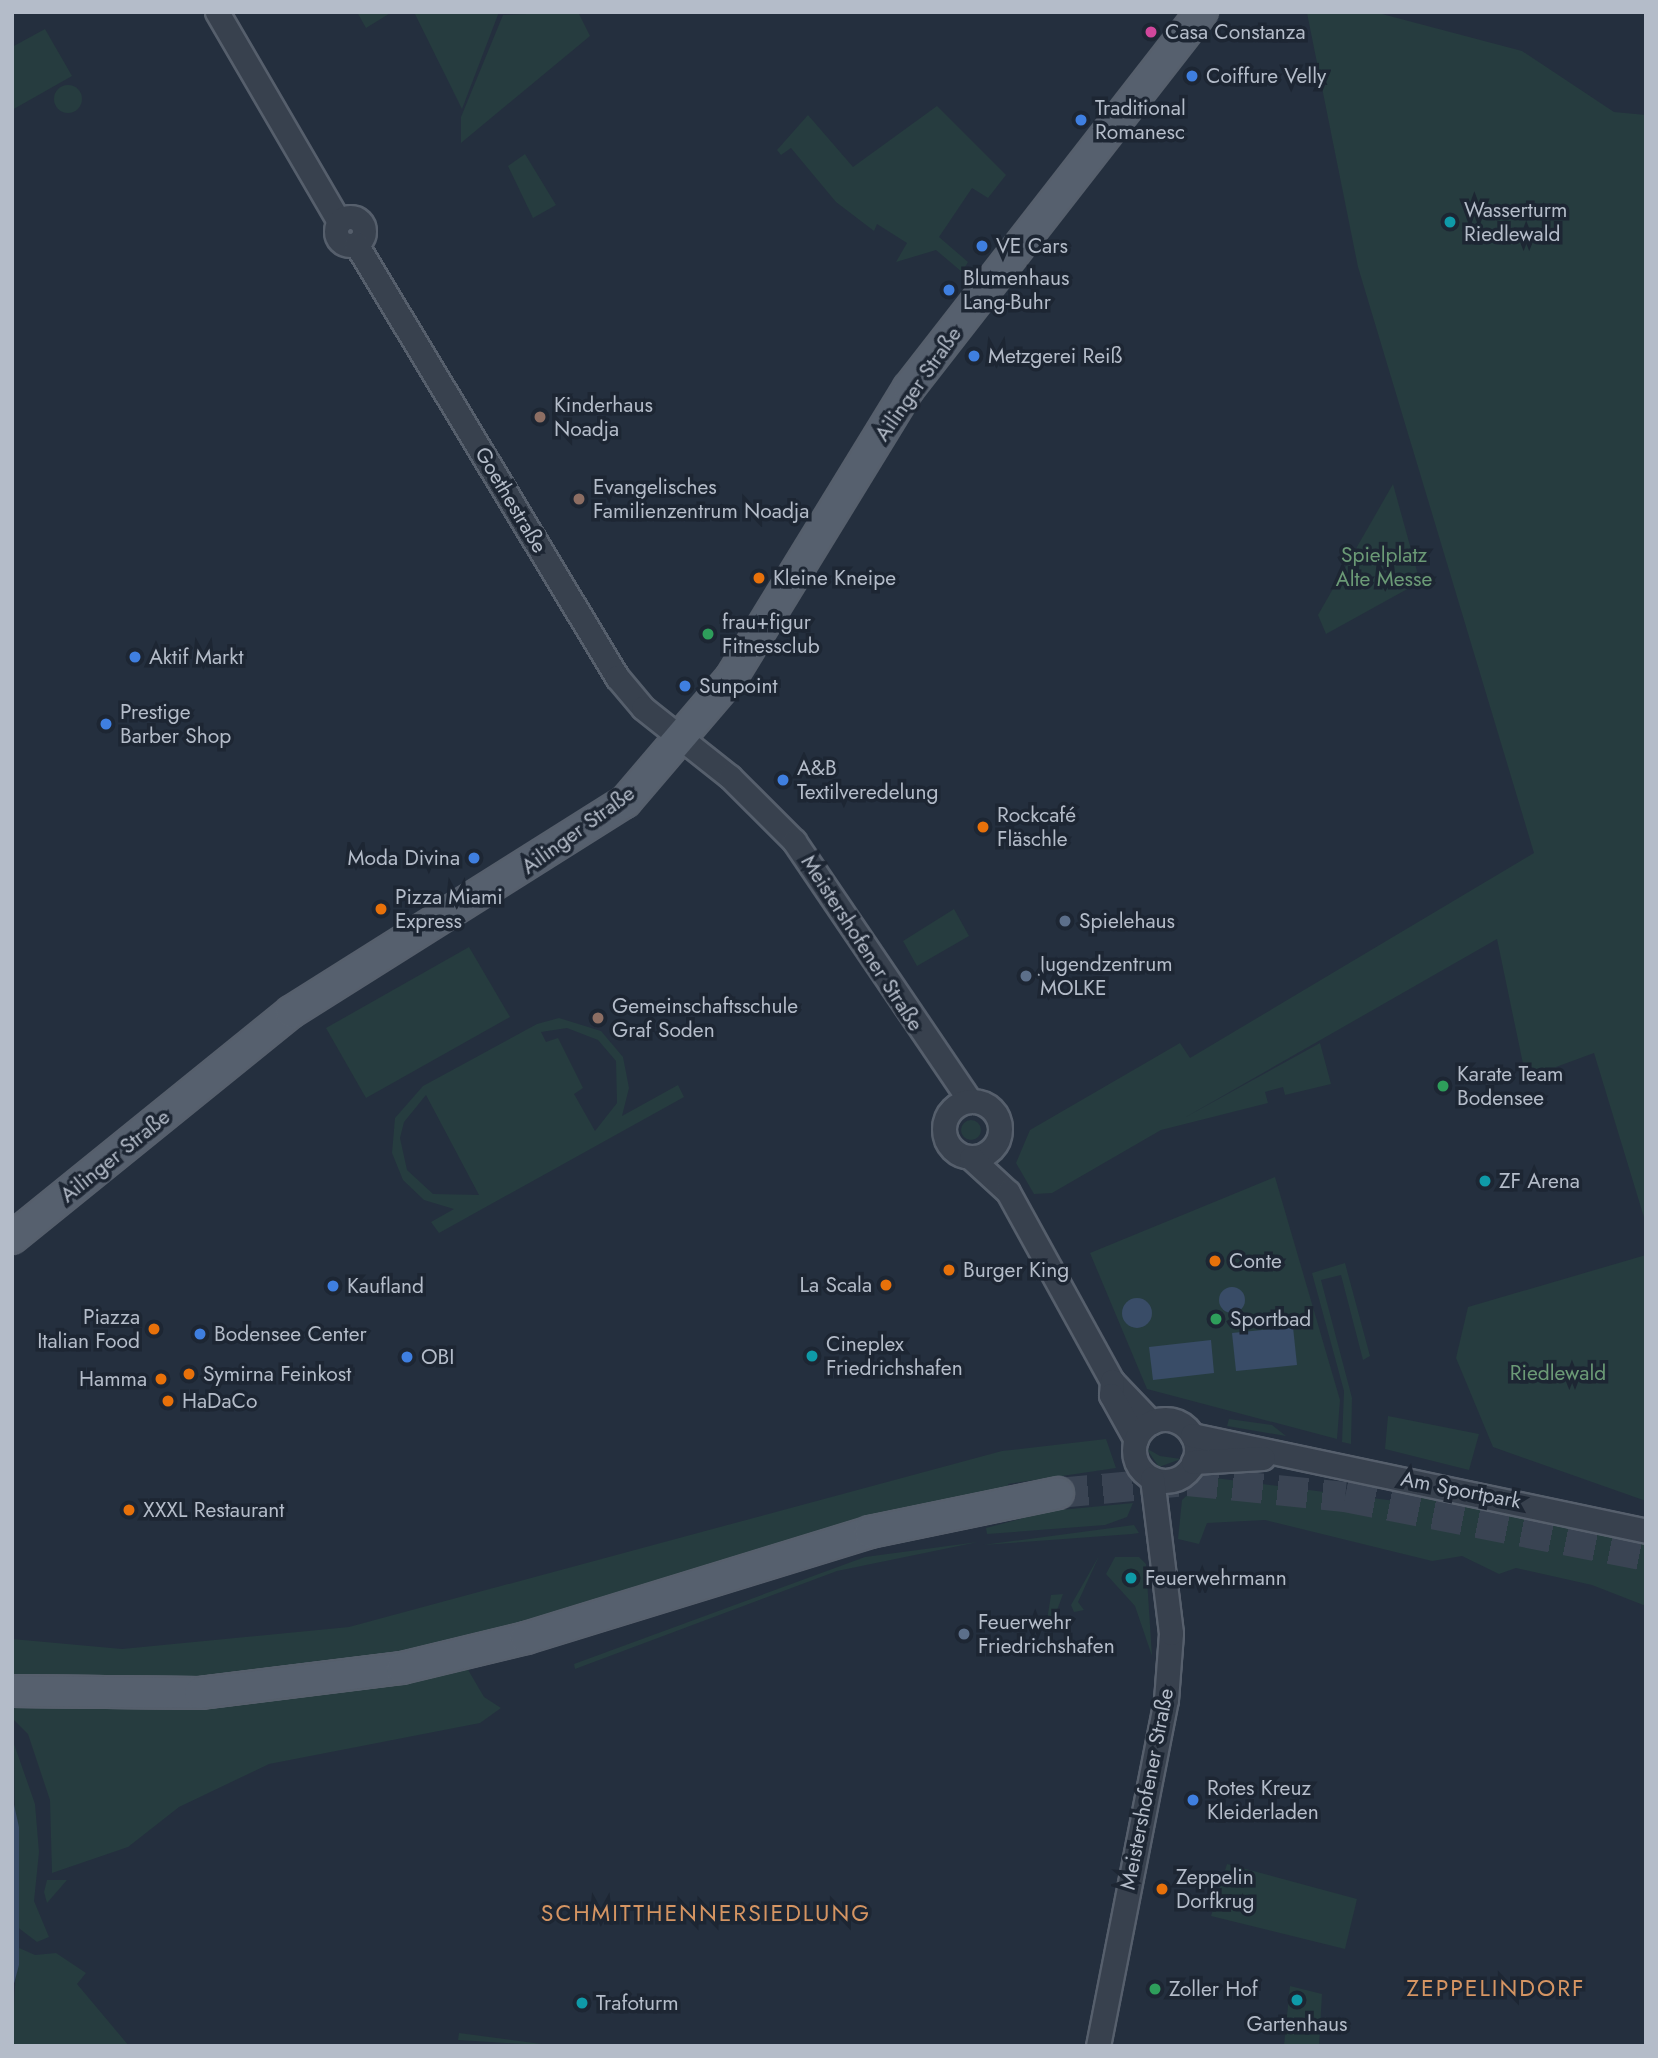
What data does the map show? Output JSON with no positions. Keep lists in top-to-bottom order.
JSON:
{
  "streets": {
    "main road": ["Ailinger Straße"],
    "street": ["Goethestraße", "Meistershofener Straße", "Am Sportpark"]
  },
  "crossings": [
    ["Ailinger Straße", "Goethestraße"],
    ["Ailinger Straße", "Meistershofener Straße"],
    ["Goethestraße", "Meistershofener Straße"],
    ["Meistershofener Straße", "Am Sportpark"]
  ],
  "districts": ["SCHMITTHENNERSIEDLUNG", "ZEPPELINDORF"],
  "parks": ["Spielplatz Alte Messe", "Riedlewald"],
  "places": [
    "Casa Constanza",
    "Coiffure Velly",
    "Traditional Romanesc",
    "Wasserturm Riedlewald",
    "VE Cars",
    "Blumenhaus Lang-Buhr",
    "Metzgerei Reiß",
    "Kinderhaus Noadja",
    "Evangelisches Familienzentrum Noadja",
    "Kleine Kneipe",
    "frau+figur Fitnessclub",
    "Aktif Markt",
    "Sunpoint",
    "Prestige Barber Shop",
    "A&B Textilveredelung",
    "Rockcafé Fläschle",
    "Moda Divina",
    "Pizza Miami Express",
    "Spielehaus",
    "Jugendzentrum MOLKE",
    "Gemeinschaftsschule Graf Soden",
    "Karate Team Bodensee",
    "ZF Arena",
    "Conte",
    "Burger King",
    "La Scala",
    "Kaufland",
    "Sportbad",
    "Piazza Italian Food",
    "Bodensee Center",
    "Cineplex Friedrichshafen",
    "OBI",
    "Symirna Feinkost",
    "Hamma",
    "HaDaCo",
    "XXXL Restaurant",
    "Feuerwehrmann",
    "Feuerwehr Friedrichshafen",
    "Rotes Kreuz Kleiderladen",
    "Zeppelin Dorfkrug",
    "Zoller Hof",
    "Gartenhaus",
    "Trafoturm"
  ]
}
